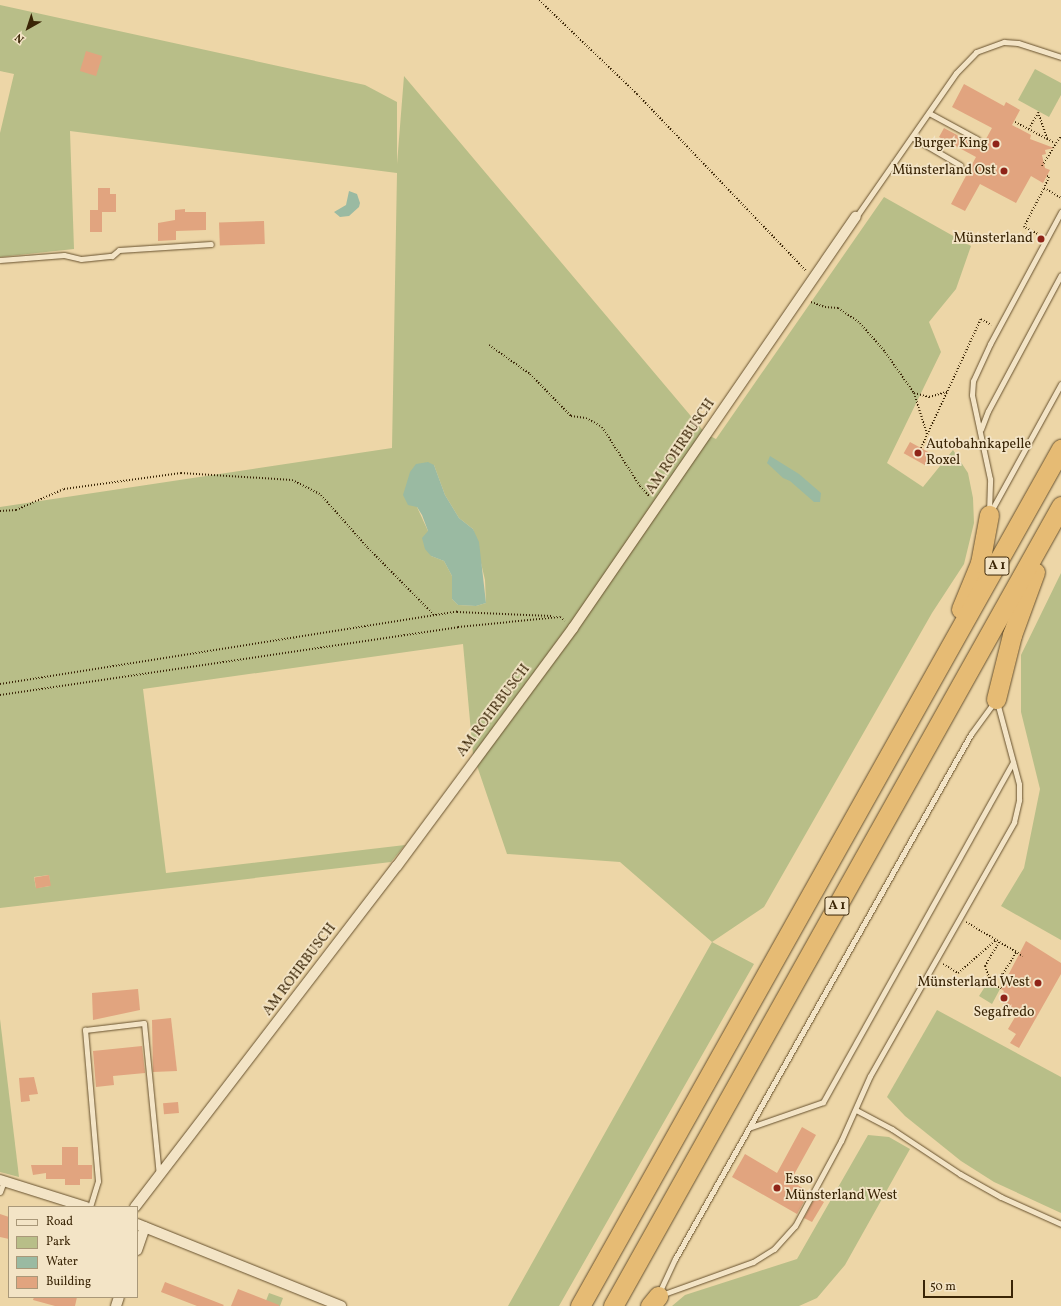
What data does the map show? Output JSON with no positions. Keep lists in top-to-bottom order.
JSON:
{
  "streets": {
    "highway": ["A 1"],
    "street": ["AM ROHRBUSCH"]
  },
  "places": [
    "Burger King",
    "Münsterland Ost",
    "Münsterland",
    "Autobahnkapelle Roxel",
    "Münsterland West",
    "Segafredo",
    "Esso Münsterland West"
  ],
  "legend": [
    "Road",
    "Park",
    "Water",
    "Building"
  ],
  "scale_bar": "50 m",
  "north": "bottom left"
}
